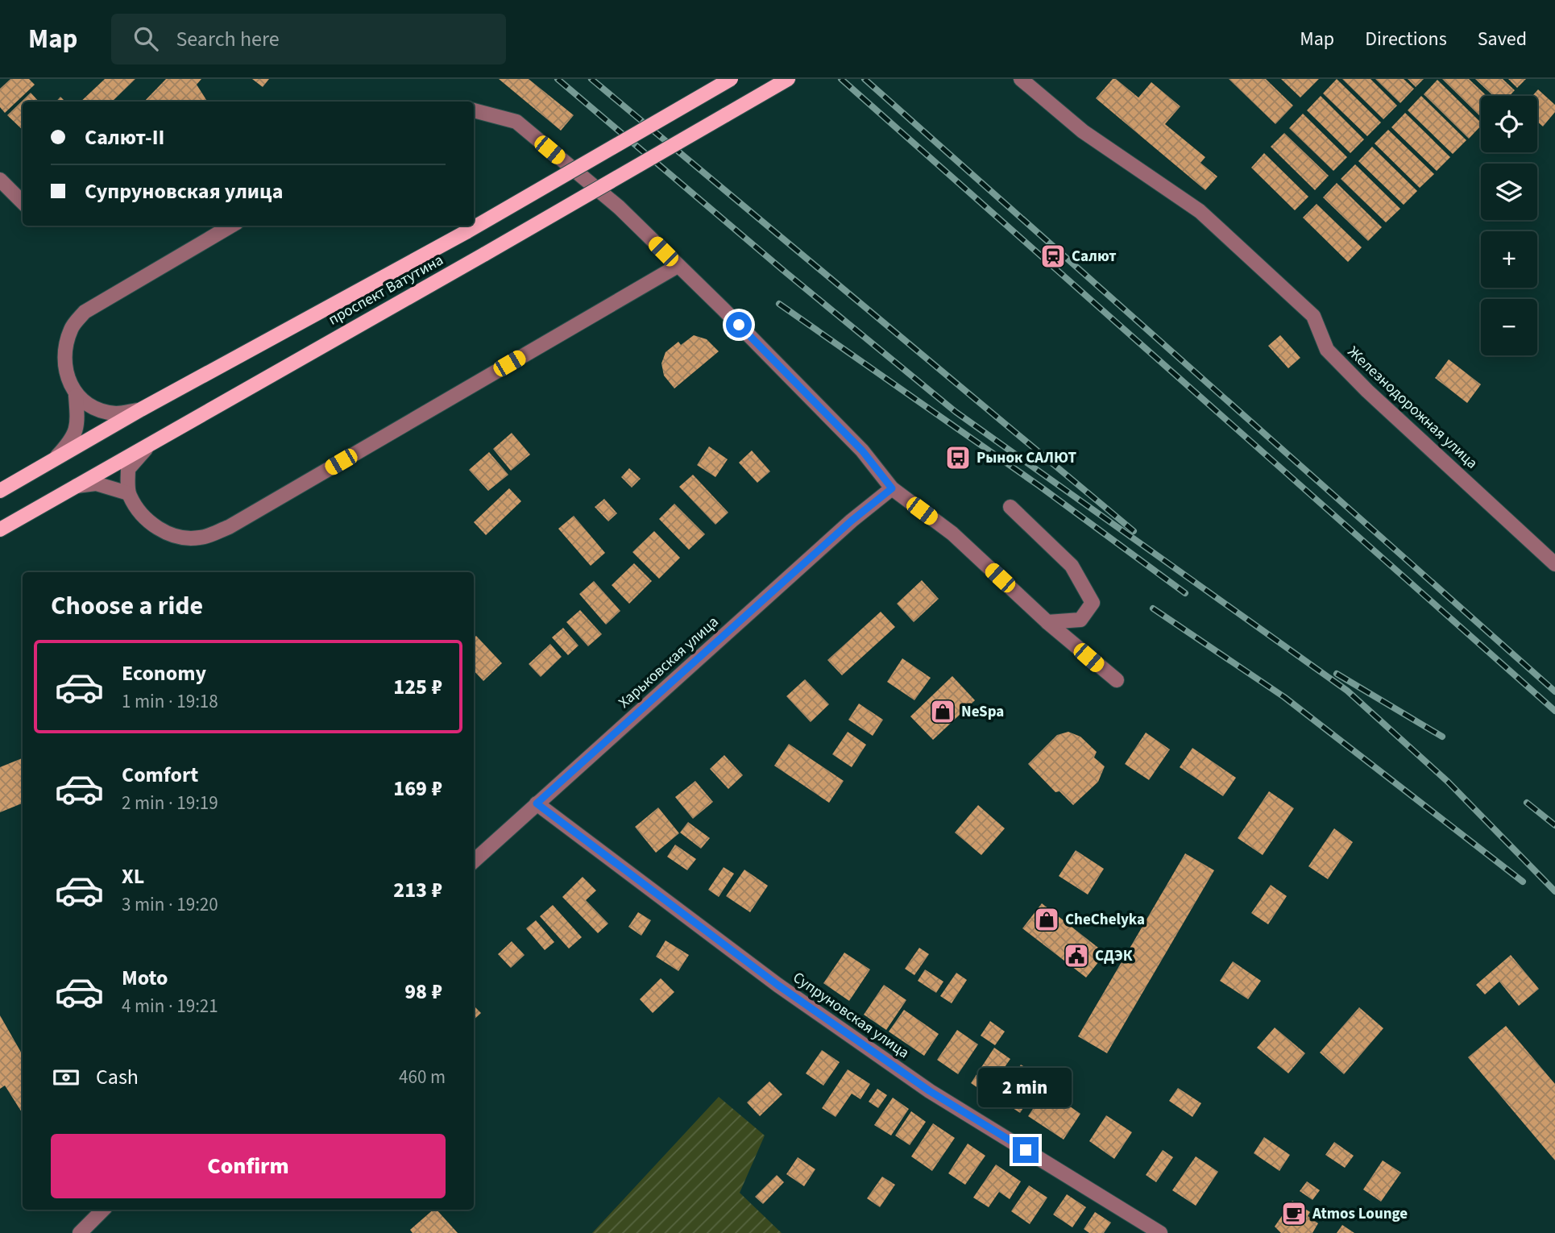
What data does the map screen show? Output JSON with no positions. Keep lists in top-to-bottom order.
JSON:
{
  "streets": {
    "main road": ["проспект Ватутина"],
    "street": ["Железнодорожная улица", "Харьковская улица", "Супруновская улица"]
  },
  "crossings": [
    ["Харьковская улица", "Супруновская улица"]
  ],
  "places": {
    "station": ["Салют"],
    "bus stop": ["Рынок САЛЮТ"],
    "shop": ["NeSpa", "CheChelyka"],
    "public building": ["СДЭК"],
    "cafe": ["Atmos Lounge"]
  },
  "page": {
    "header": "Map",
    "search": "Search here",
    "nav": ["Map", "Directions", "Saved"],
    "map_buttons": ["+", "−"],
    "banner": ["Салют-II", "Супруновская улица"],
    "heading": "Choose a ride",
    "list": [
      {
        "name": "Economy",
        "note": "1 min · 19:18",
        "value": "125 ₽"
      },
      {
        "name": "Comfort",
        "note": "2 min · 19:19",
        "value": "169 ₽"
      },
      {
        "name": "XL",
        "note": "3 min · 19:20",
        "value": "213 ₽"
      },
      {
        "name": "Moto",
        "note": "4 min · 19:21",
        "value": "98 ₽"
      }
    ],
    "pay": ["Cash", "460 m"],
    "bubble": "2 min",
    "buttons": "Confirm"
  }
}
